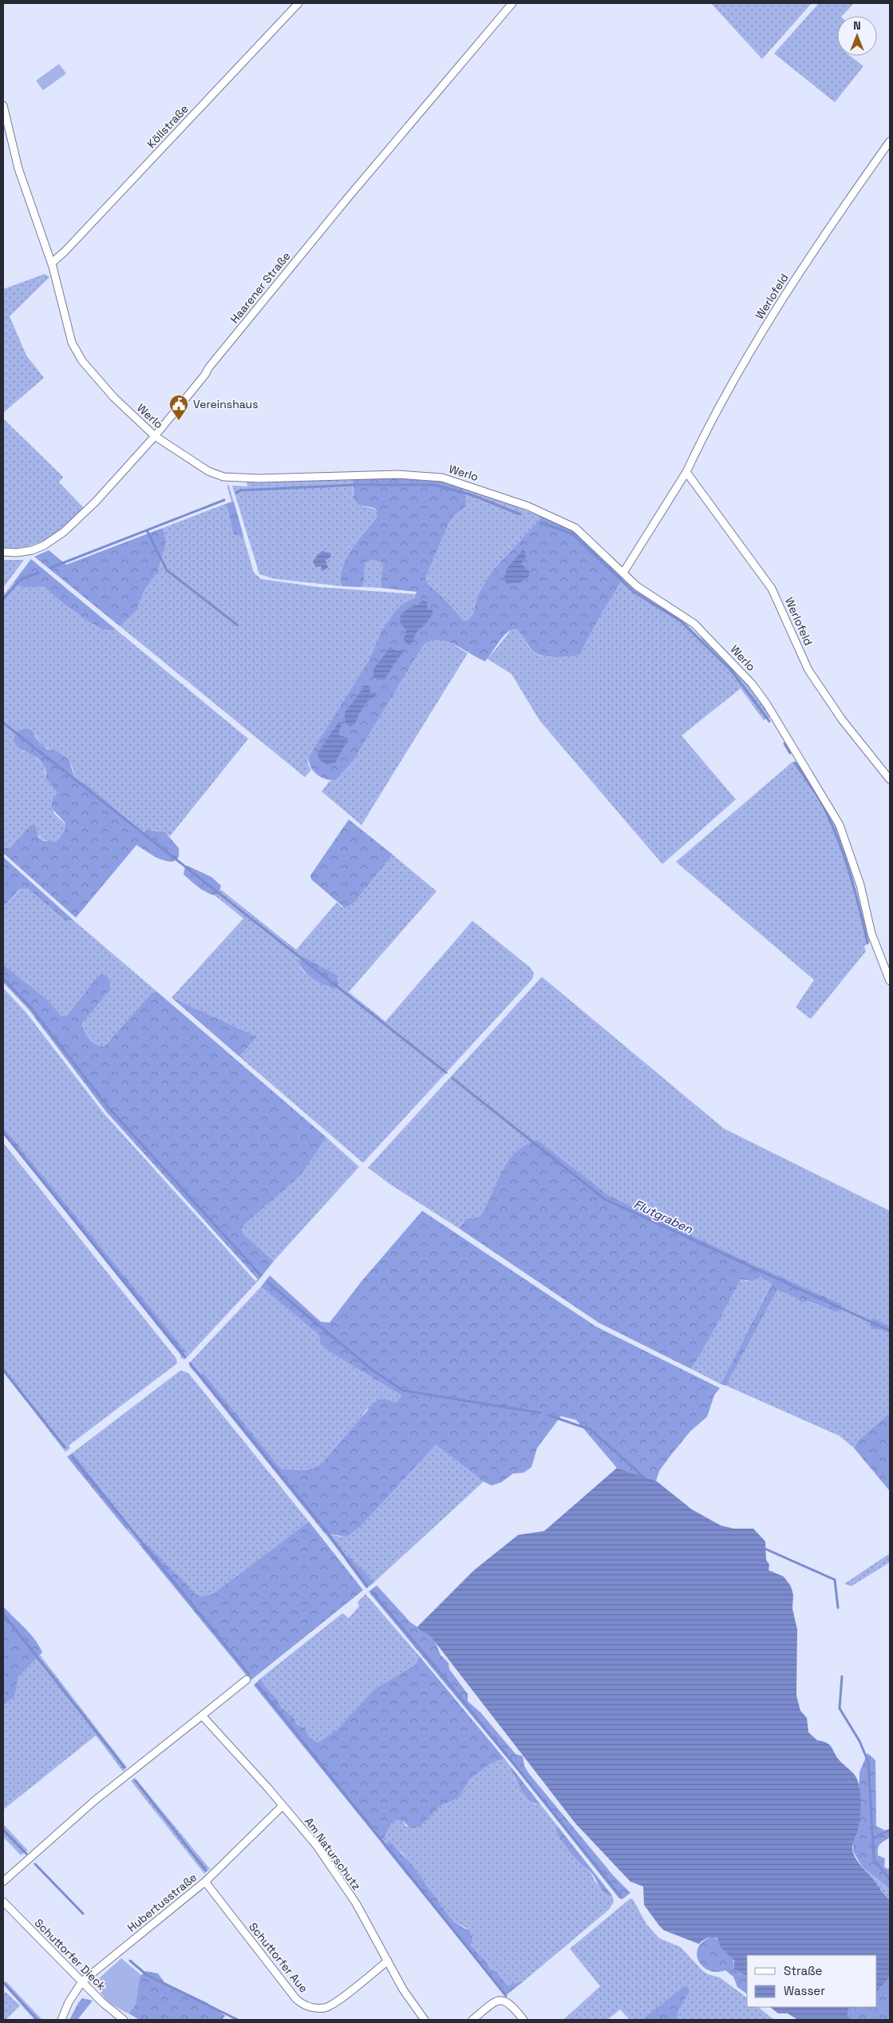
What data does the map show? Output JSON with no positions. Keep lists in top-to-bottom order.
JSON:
{
  "streets": {
    "street": [
      "Köllstraße",
      "Haarener Straße",
      "Werlofeld",
      "Werlo",
      "Am Naturschutz",
      "Hubertusstraße",
      "Schuttorfer Dieck",
      "Schuttorfer Aue"
    ]
  },
  "crossings": [
    ["Köllstraße", "Werlo"],
    ["Haarener Straße", "Werlo"],
    ["Werlofeld", "Werlo"],
    ["Am Naturschutz", "Hubertusstraße"],
    ["Am Naturschutz", "Schuttorfer Aue"],
    ["Hubertusstraße", "Schuttorfer Dieck"],
    ["Hubertusstraße", "Schuttorfer Aue"]
  ],
  "water": ["Flutgraben"],
  "places": {
    "public building": ["Vereinshaus"]
  },
  "legend": ["Straße", "Wasser"],
  "north": "top"
}
